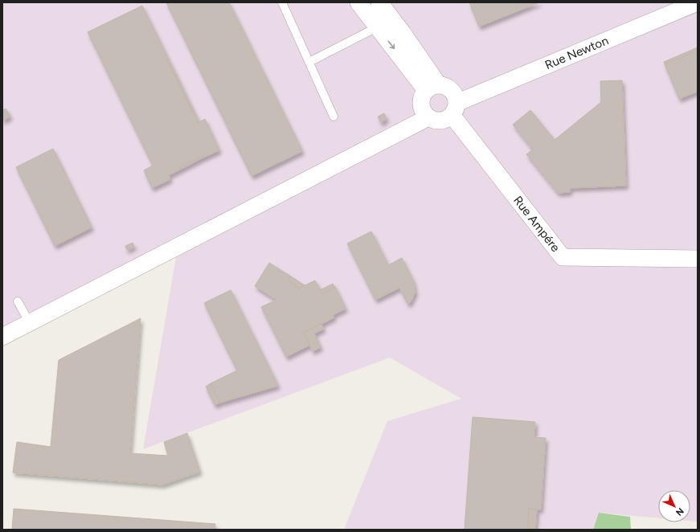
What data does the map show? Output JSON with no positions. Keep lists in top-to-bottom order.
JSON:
{
  "streets": {
    "street": ["Rue Newton", "Rue Ampére"]
  },
  "crossings": [
    ["Rue Newton", "Rue Ampére"]
  ],
  "north": "bottom right"
}
